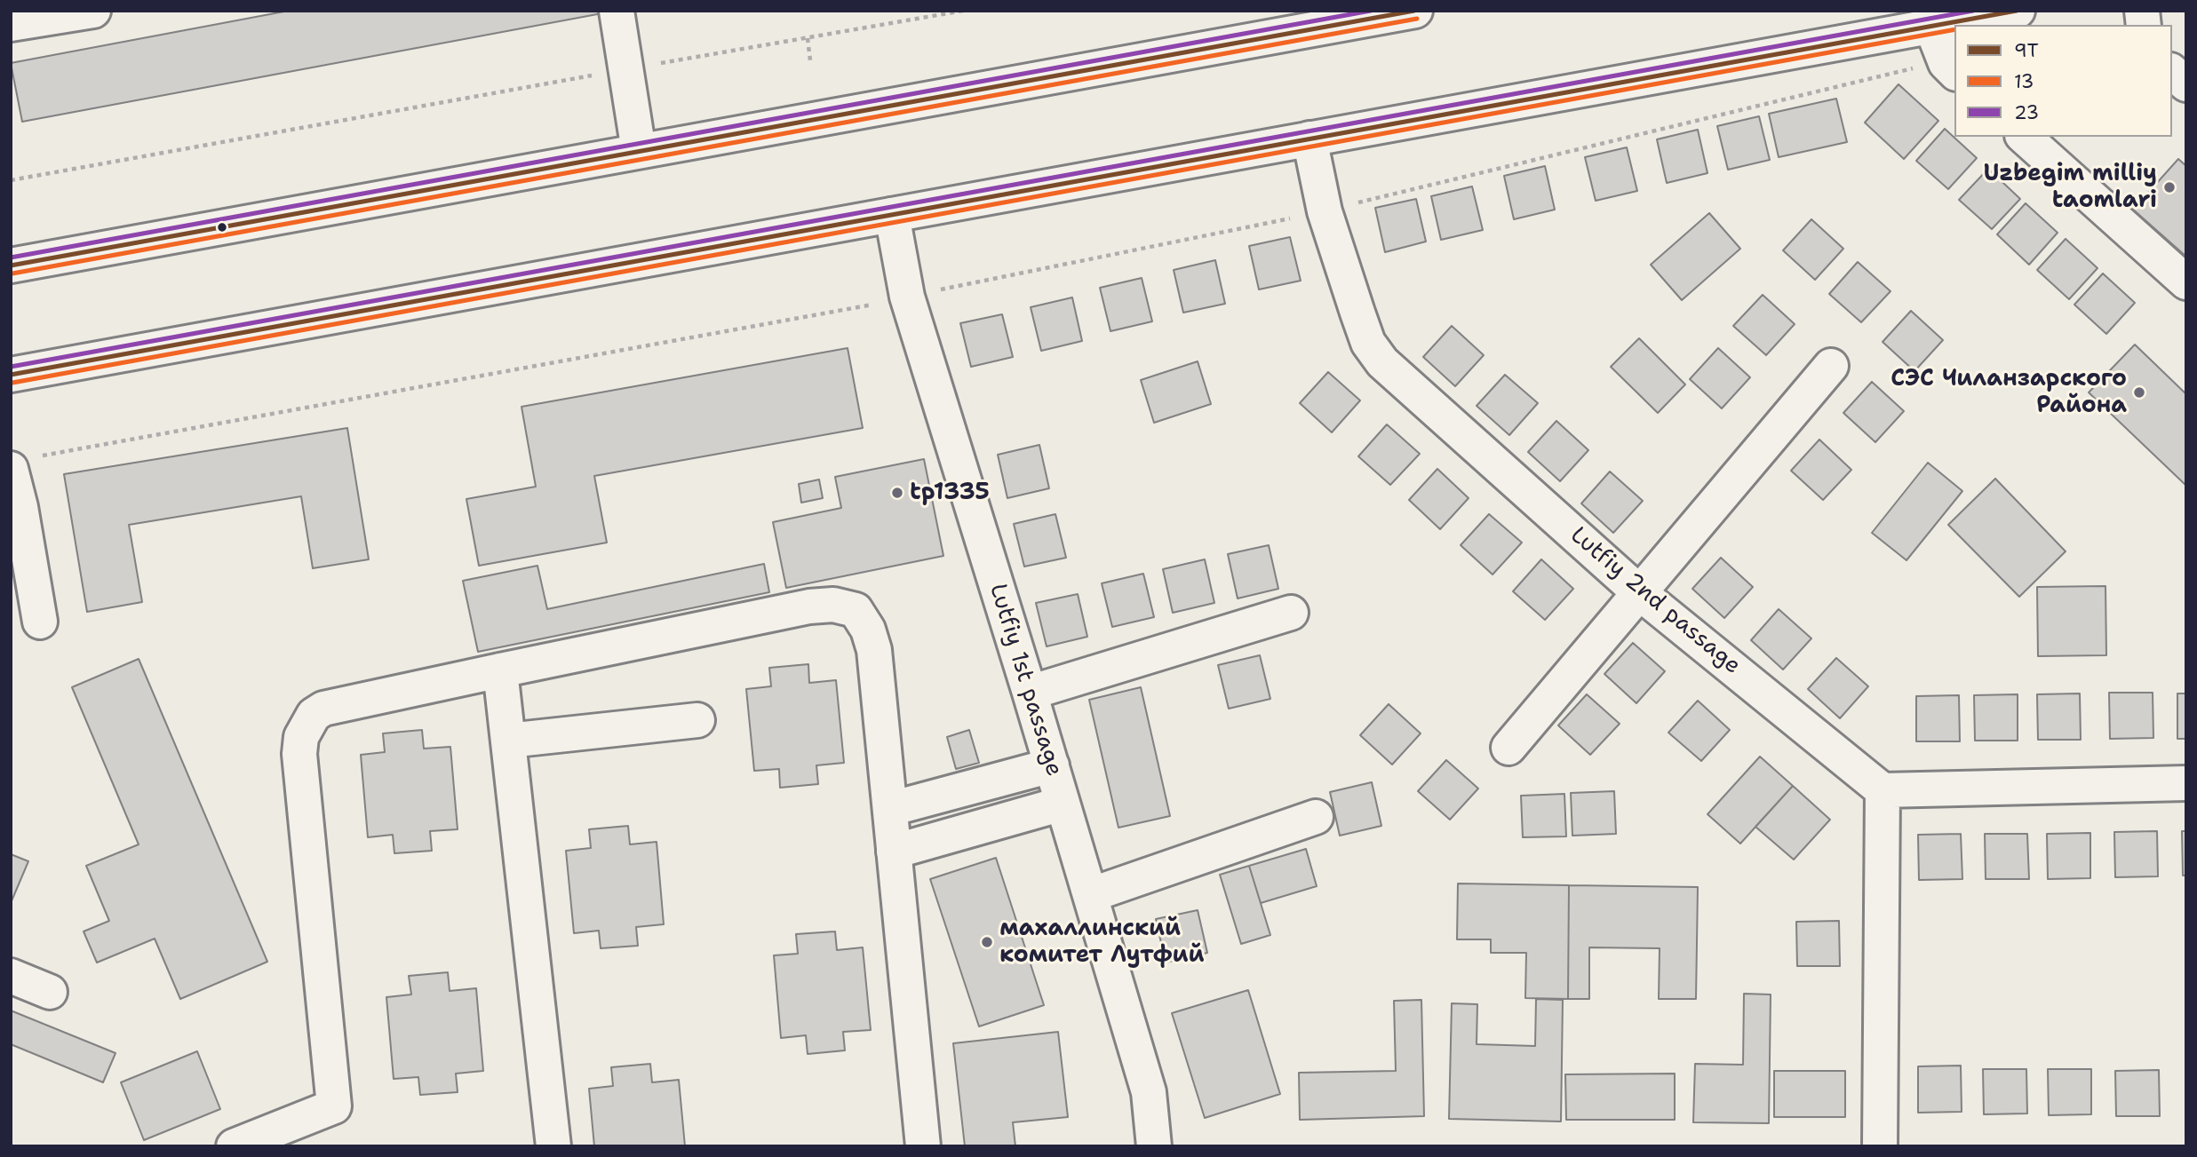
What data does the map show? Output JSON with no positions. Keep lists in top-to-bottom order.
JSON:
{
  "streets": {
    "main road": ["Lutfiy 2nd passage", "Lutfiy 1st passage"]
  },
  "places": [
    "Uzbegim milliy taomlari",
    "СЭС Чиланзарского Района",
    "tp1335",
    "махаллинский комитет Лутфий"
  ],
  "lines": ["transit line 9Т", "transit line 23", "transit line 13"],
  "legend": ["9Т", "13", "23"]
}
